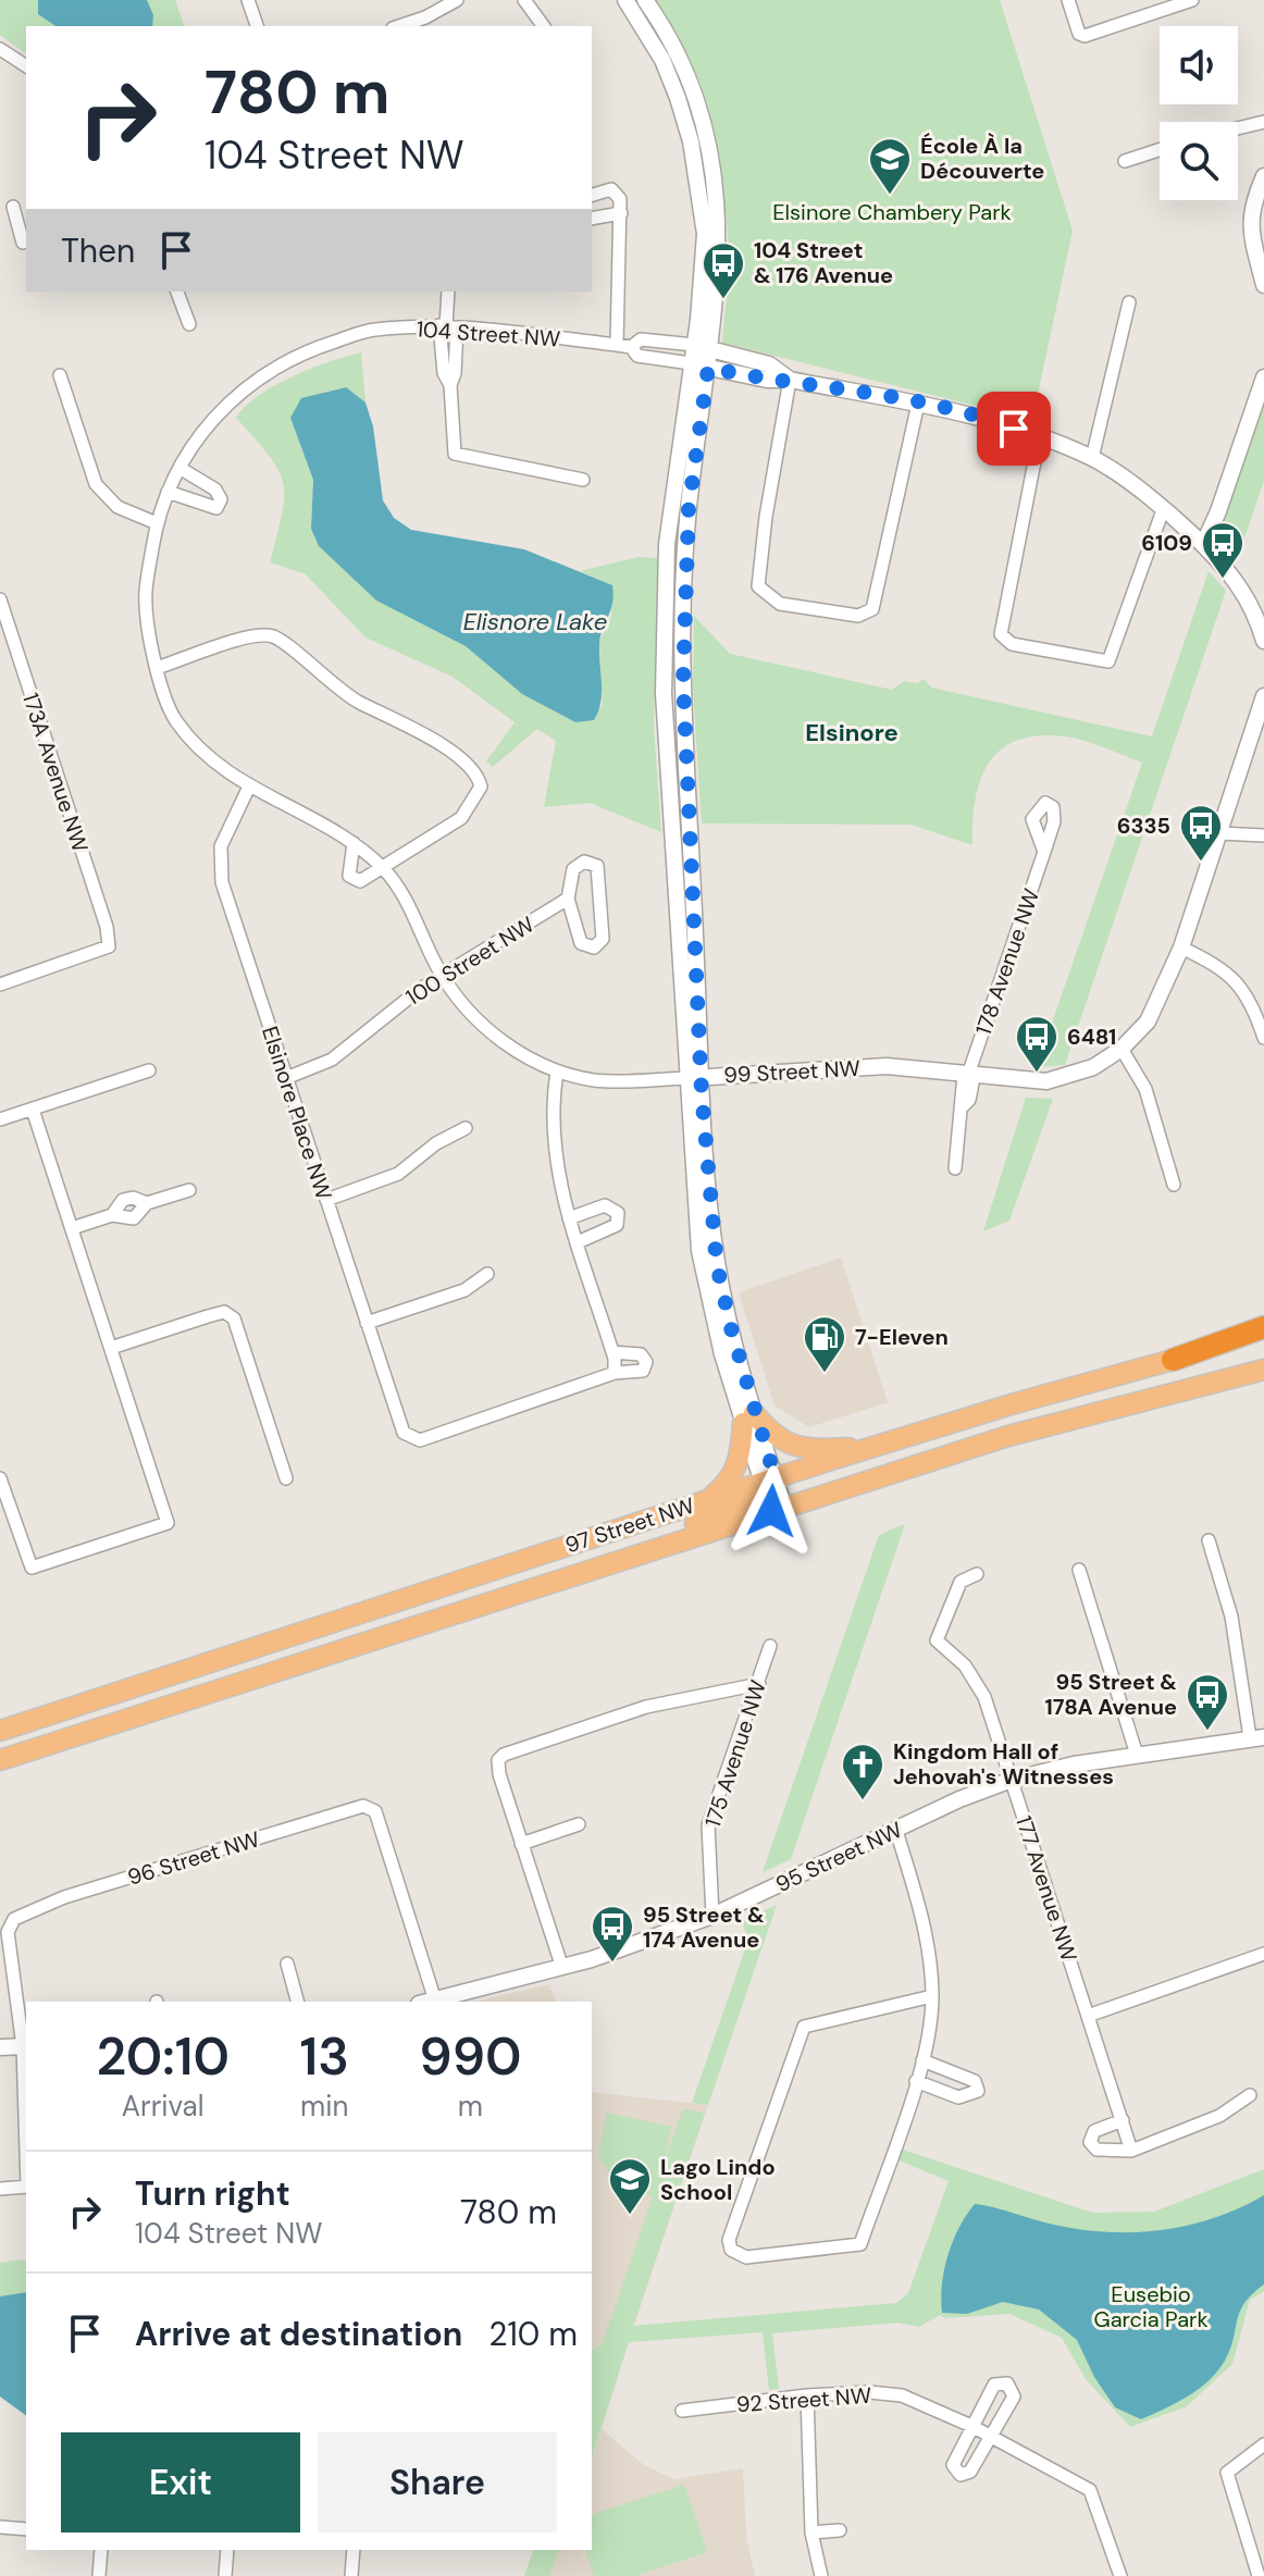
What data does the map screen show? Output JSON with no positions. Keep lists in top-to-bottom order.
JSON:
{
  "streets": {
    "main road": ["97 Street NW"],
    "street": [
      "104 Street NW",
      "173A Avenue NW",
      "100 Street NW",
      "178 Avenue NW",
      "99 Street NW",
      "Elsinore Place NW",
      "175 Avenue NW",
      "95 Street NW",
      "96 Street NW",
      "177 Avenue NW",
      "92 Street NW"
    ]
  },
  "crossings": [
    ["104 Street NW", "99 Street NW"],
    ["104 Street NW", "Elsinore Place NW"],
    ["100 Street NW", "99 Street NW"],
    ["100 Street NW", "Elsinore Place NW"],
    ["178 Avenue NW", "99 Street NW"],
    ["99 Street NW", "Elsinore Place NW"],
    ["175 Avenue NW", "95 Street NW"],
    ["95 Street NW", "96 Street NW"],
    ["95 Street NW", "177 Avenue NW"]
  ],
  "districts": ["Elsinore"],
  "water": ["Elisnore Lake"],
  "parks": ["Elsinore Chambery Park", "Eusebio Garcia Park"],
  "places": {
    "school or university": ["École À la Découverte", "Lago Lindo School"],
    "bus stop": [
      "104 Street & 176 Avenue",
      "6109",
      "6335",
      "6481",
      "95 Street & 178A Avenue",
      "95 Street & 174 Avenue"
    ],
    "fuel station": ["7-Eleven"],
    "church": ["Kingdom Hall of Jehovah's Witnesses"]
  },
  "page": {
    "turn": ["780 m", "104 Street NW"],
    "then": "Then",
    "eta": [
      "20:10",
      "Arrival",
      "13",
      "min",
      "990",
      "m"
    ],
    "list": [
      {
        "name": "Turn right",
        "note": "104 Street NW",
        "value": "780 m"
      },
      {
        "name": "Arrive at destination",
        "value": "210 m"
      }
    ],
    "buttons": ["Exit", "Share"]
  }
}
